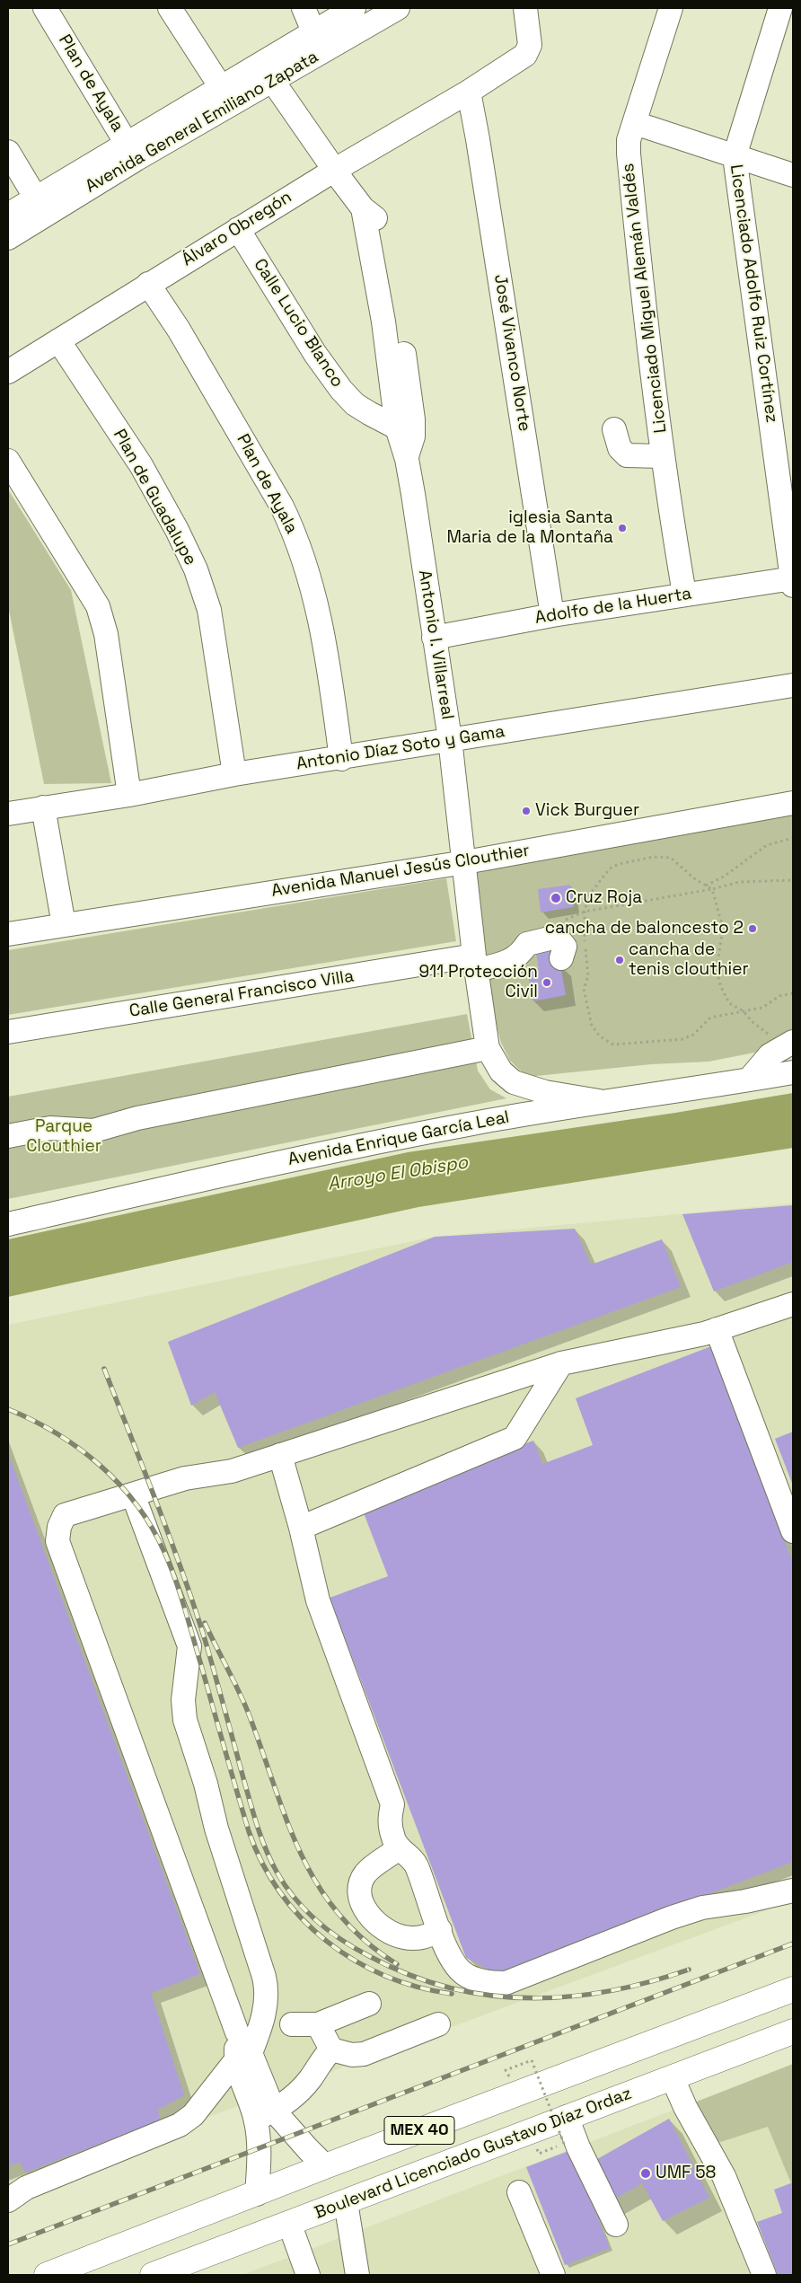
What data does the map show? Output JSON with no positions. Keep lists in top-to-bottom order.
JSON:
{
  "streets": {
    "main road": ["MEX 40", "Boulevard Licenciado Gustavo Díaz Ordaz"],
    "street": [
      "Plan de Ayala",
      "Avenida General Emiliano Zapata",
      "Álvaro Obregón",
      "Licenciado Adolfo Ruiz Cortínez",
      "Licenciado Miguel Alemán Valdés",
      "Calle Lucio Blanco",
      "José Vivanco Norte",
      "Plan de Guadalupe",
      "Adolfo de la Huerta",
      "Antonio I. Villarreal",
      "Antonio Díaz Soto y Gama",
      "Avenida Manuel Jesús Clouthier",
      "Calle General Francisco Villa",
      "Avenida Enrique García Leal"
    ]
  },
  "crossings": [
    ["Plan de Ayala", "Avenida General Emiliano Zapata"],
    ["Plan de Ayala", "Álvaro Obregón"],
    ["Plan de Ayala", "Antonio Díaz Soto y Gama"],
    ["Avenida General Emiliano Zapata", "Antonio I. Villarreal"],
    ["Álvaro Obregón", "Calle Lucio Blanco"],
    ["Álvaro Obregón", "José Vivanco Norte"],
    ["Álvaro Obregón", "Plan de Guadalupe"],
    ["Álvaro Obregón", "Antonio I. Villarreal"],
    ["Licenciado Adolfo Ruiz Cortínez", "Adolfo de la Huerta"],
    ["Licenciado Miguel Alemán Valdés", "Adolfo de la Huerta"],
    ["Calle Lucio Blanco", "Antonio I. Villarreal"],
    ["José Vivanco Norte", "Adolfo de la Huerta"],
    ["Plan de Guadalupe", "Antonio Díaz Soto y Gama"],
    ["Adolfo de la Huerta", "Antonio I. Villarreal"],
    ["Antonio I. Villarreal", "Antonio Díaz Soto y Gama"],
    ["Antonio I. Villarreal", "Avenida Manuel Jesús Clouthier"],
    ["Antonio I. Villarreal", "Calle General Francisco Villa"],
    ["Antonio I. Villarreal", "Avenida Enrique García Leal"]
  ],
  "water": ["Arroyo El Obispo"],
  "parks": ["Parque Clouthier"],
  "places": [
    "iglesia Santa Maria de la Montaña",
    "Vick Burguer",
    "Cruz Roja",
    "cancha de baloncesto 2",
    "cancha de tenis clouthier",
    "911 Protección Civil",
    "UMF 58"
  ]
}
